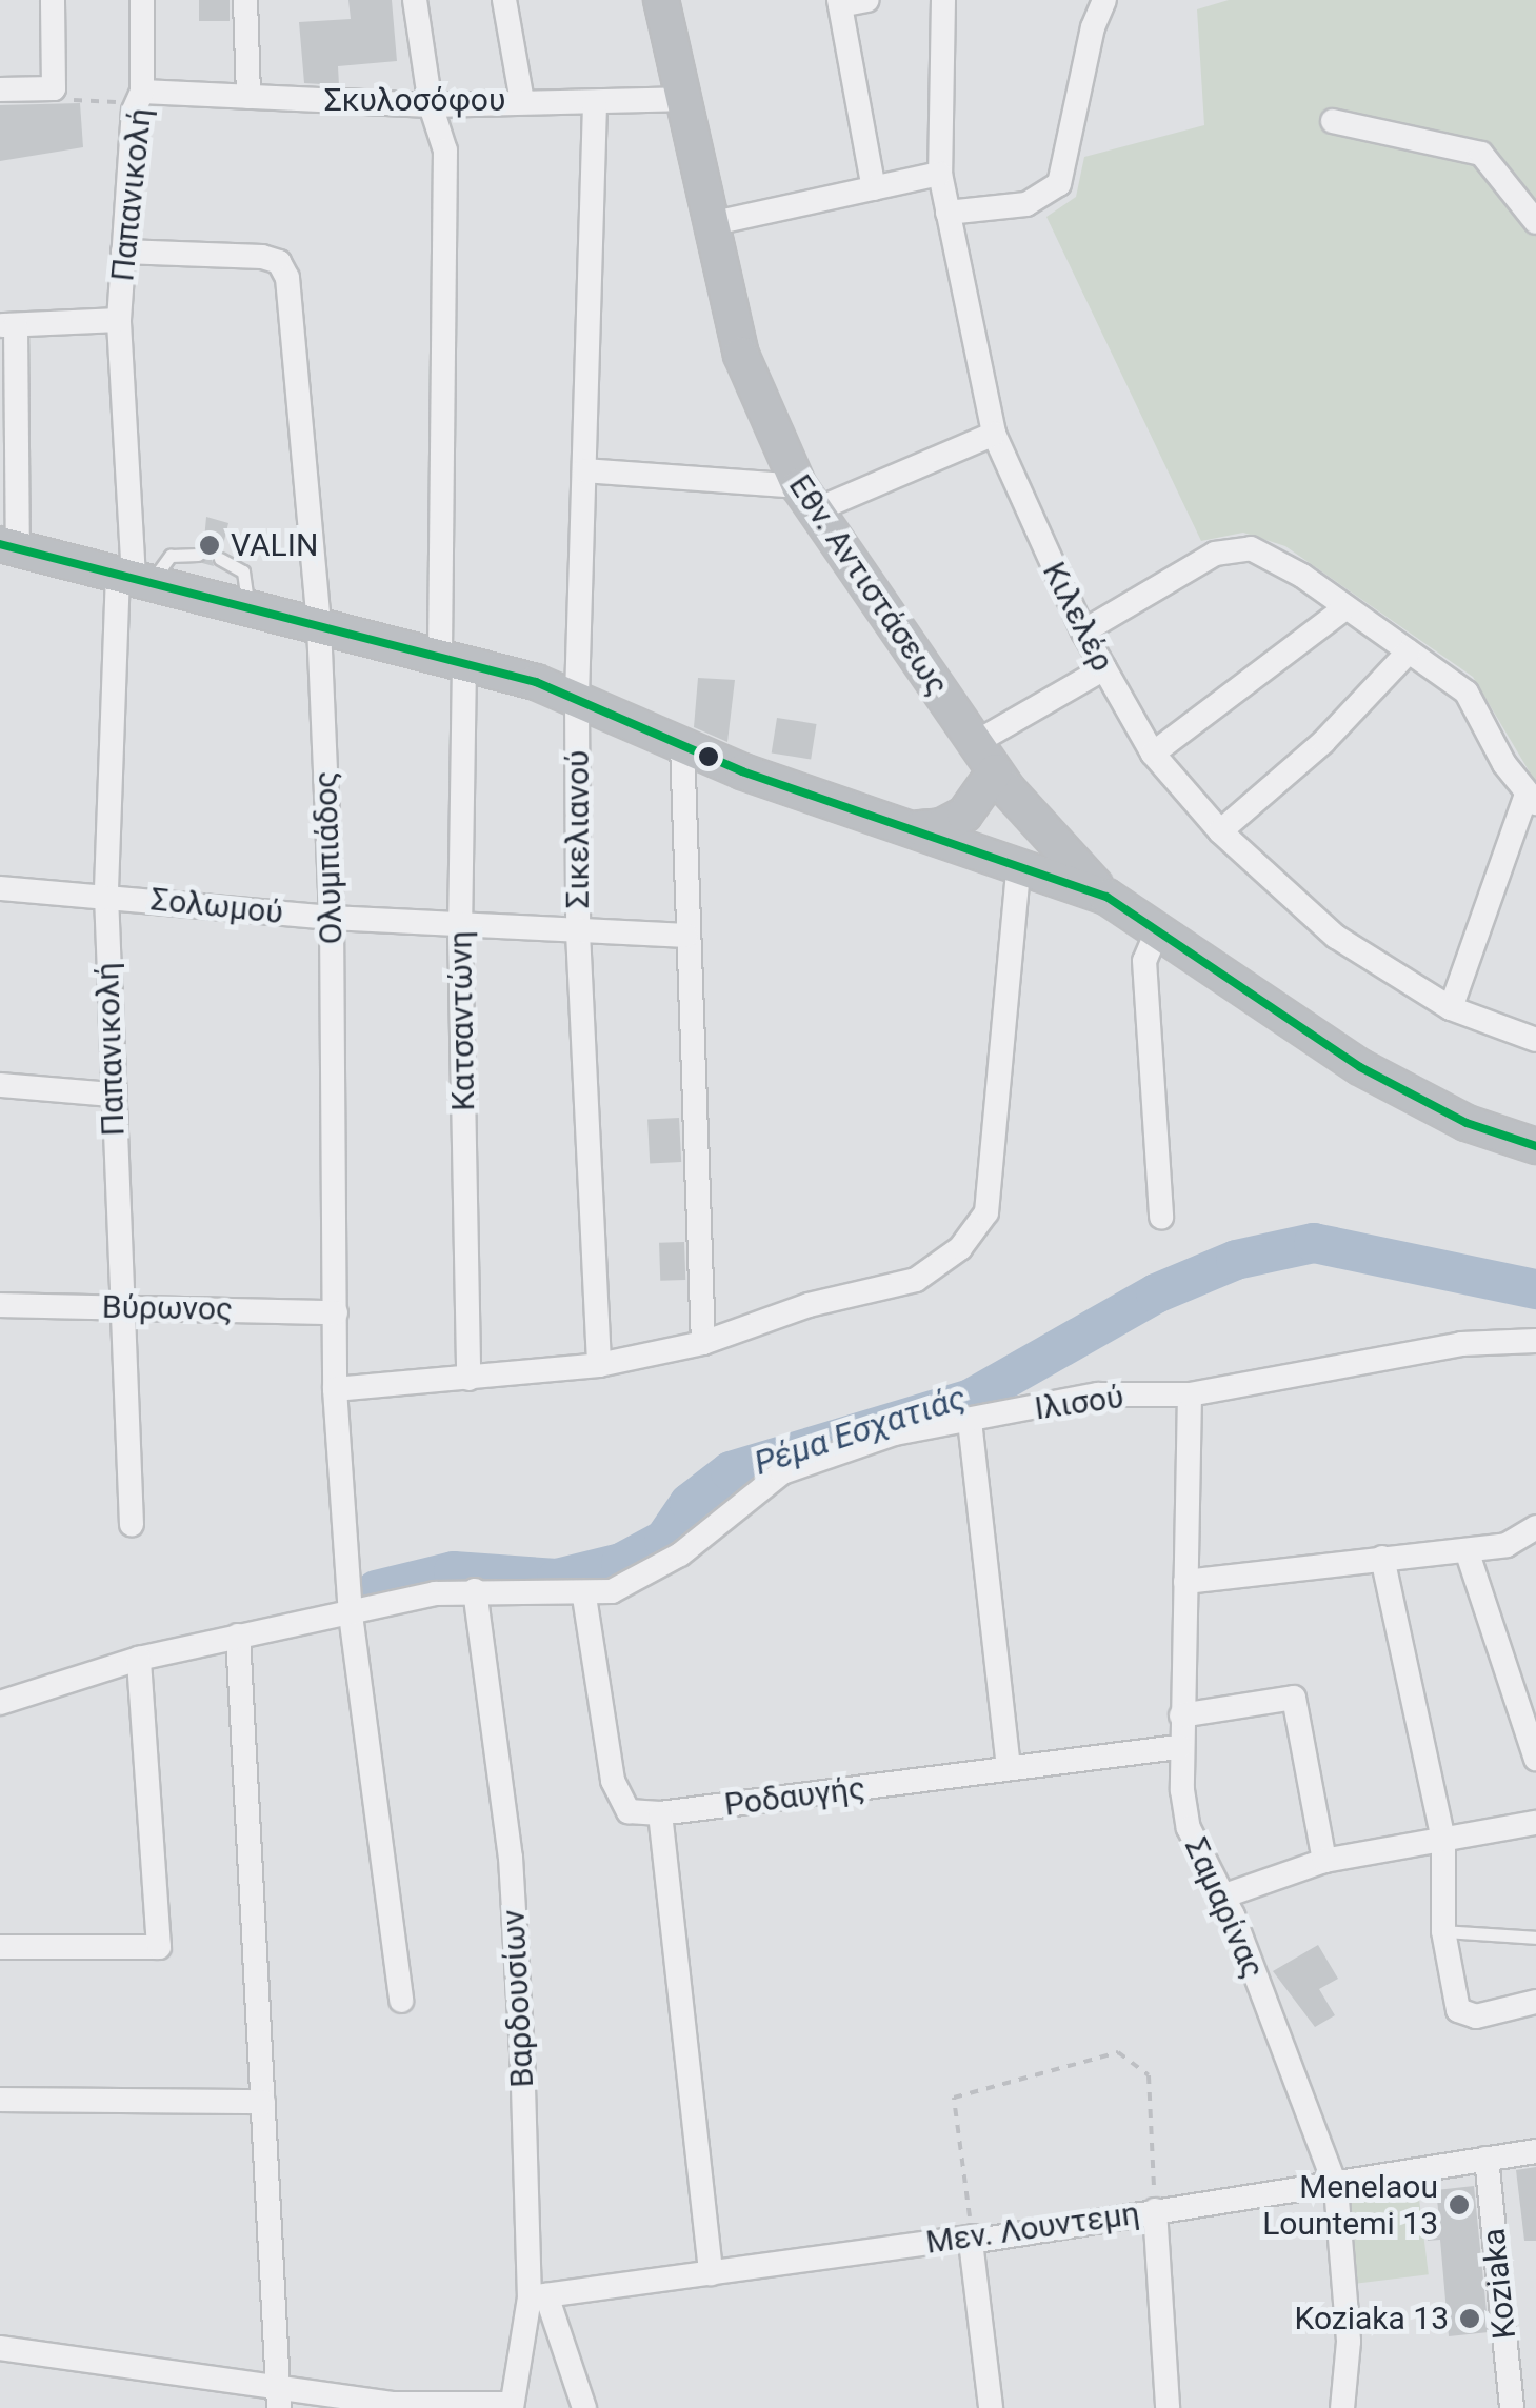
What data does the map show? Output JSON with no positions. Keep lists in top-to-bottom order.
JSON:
{
  "streets": {
    "street": [
      "Σκυλοσόφου",
      "Παπανικολή",
      "Εθν. Αντιστάσεως",
      "Κιλελέρ",
      "Σικελιανού",
      "Ολυμπιάδος",
      "Σολωμού",
      "Κατσαντώνη",
      "Βύρωνος",
      "Ιλισού",
      "Ροδαυγής",
      "Σαμαρίνας",
      "Βαρδουσίων",
      "Μεν. Λουντεμη",
      "Koziaka"
    ]
  },
  "crossings": [
    ["Σκυλοσόφου", "Παπανικολή"],
    ["Σκυλοσόφου", "Εθν. Αντιστάσεως"],
    ["Σκυλοσόφου", "Σικελιανού"],
    ["Σκυλοσόφου", "Κατσαντώνη"],
    ["Παπανικολή", "Ολυμπιάδος"],
    ["Παπανικολή", "Σολωμού"],
    ["Παπανικολή", "Βύρωνος"],
    ["Σικελιανού", "Σολωμού"],
    ["Ολυμπιάδος", "Σολωμού"],
    ["Ολυμπιάδος", "Βύρωνος"],
    ["Ολυμπιάδος", "Ιλισού"],
    ["Σολωμού", "Κατσαντώνη"],
    ["Ιλισού", "Σαμαρίνας"],
    ["Ιλισού", "Βαρδουσίων"],
    ["Ροδαυγής", "Σαμαρίνας"],
    ["Σαμαρίνας", "Μεν. Λουντεμη"],
    ["Βαρδουσίων", "Μεν. Λουντεμη"],
    ["Μεν. Λουντεμη", "Koziaka"]
  ],
  "water": ["Ρέμα Εσχατιάς"],
  "places": ["VALIN", "Menelaou Lountemi 13", "Koziaka 13"]
}
